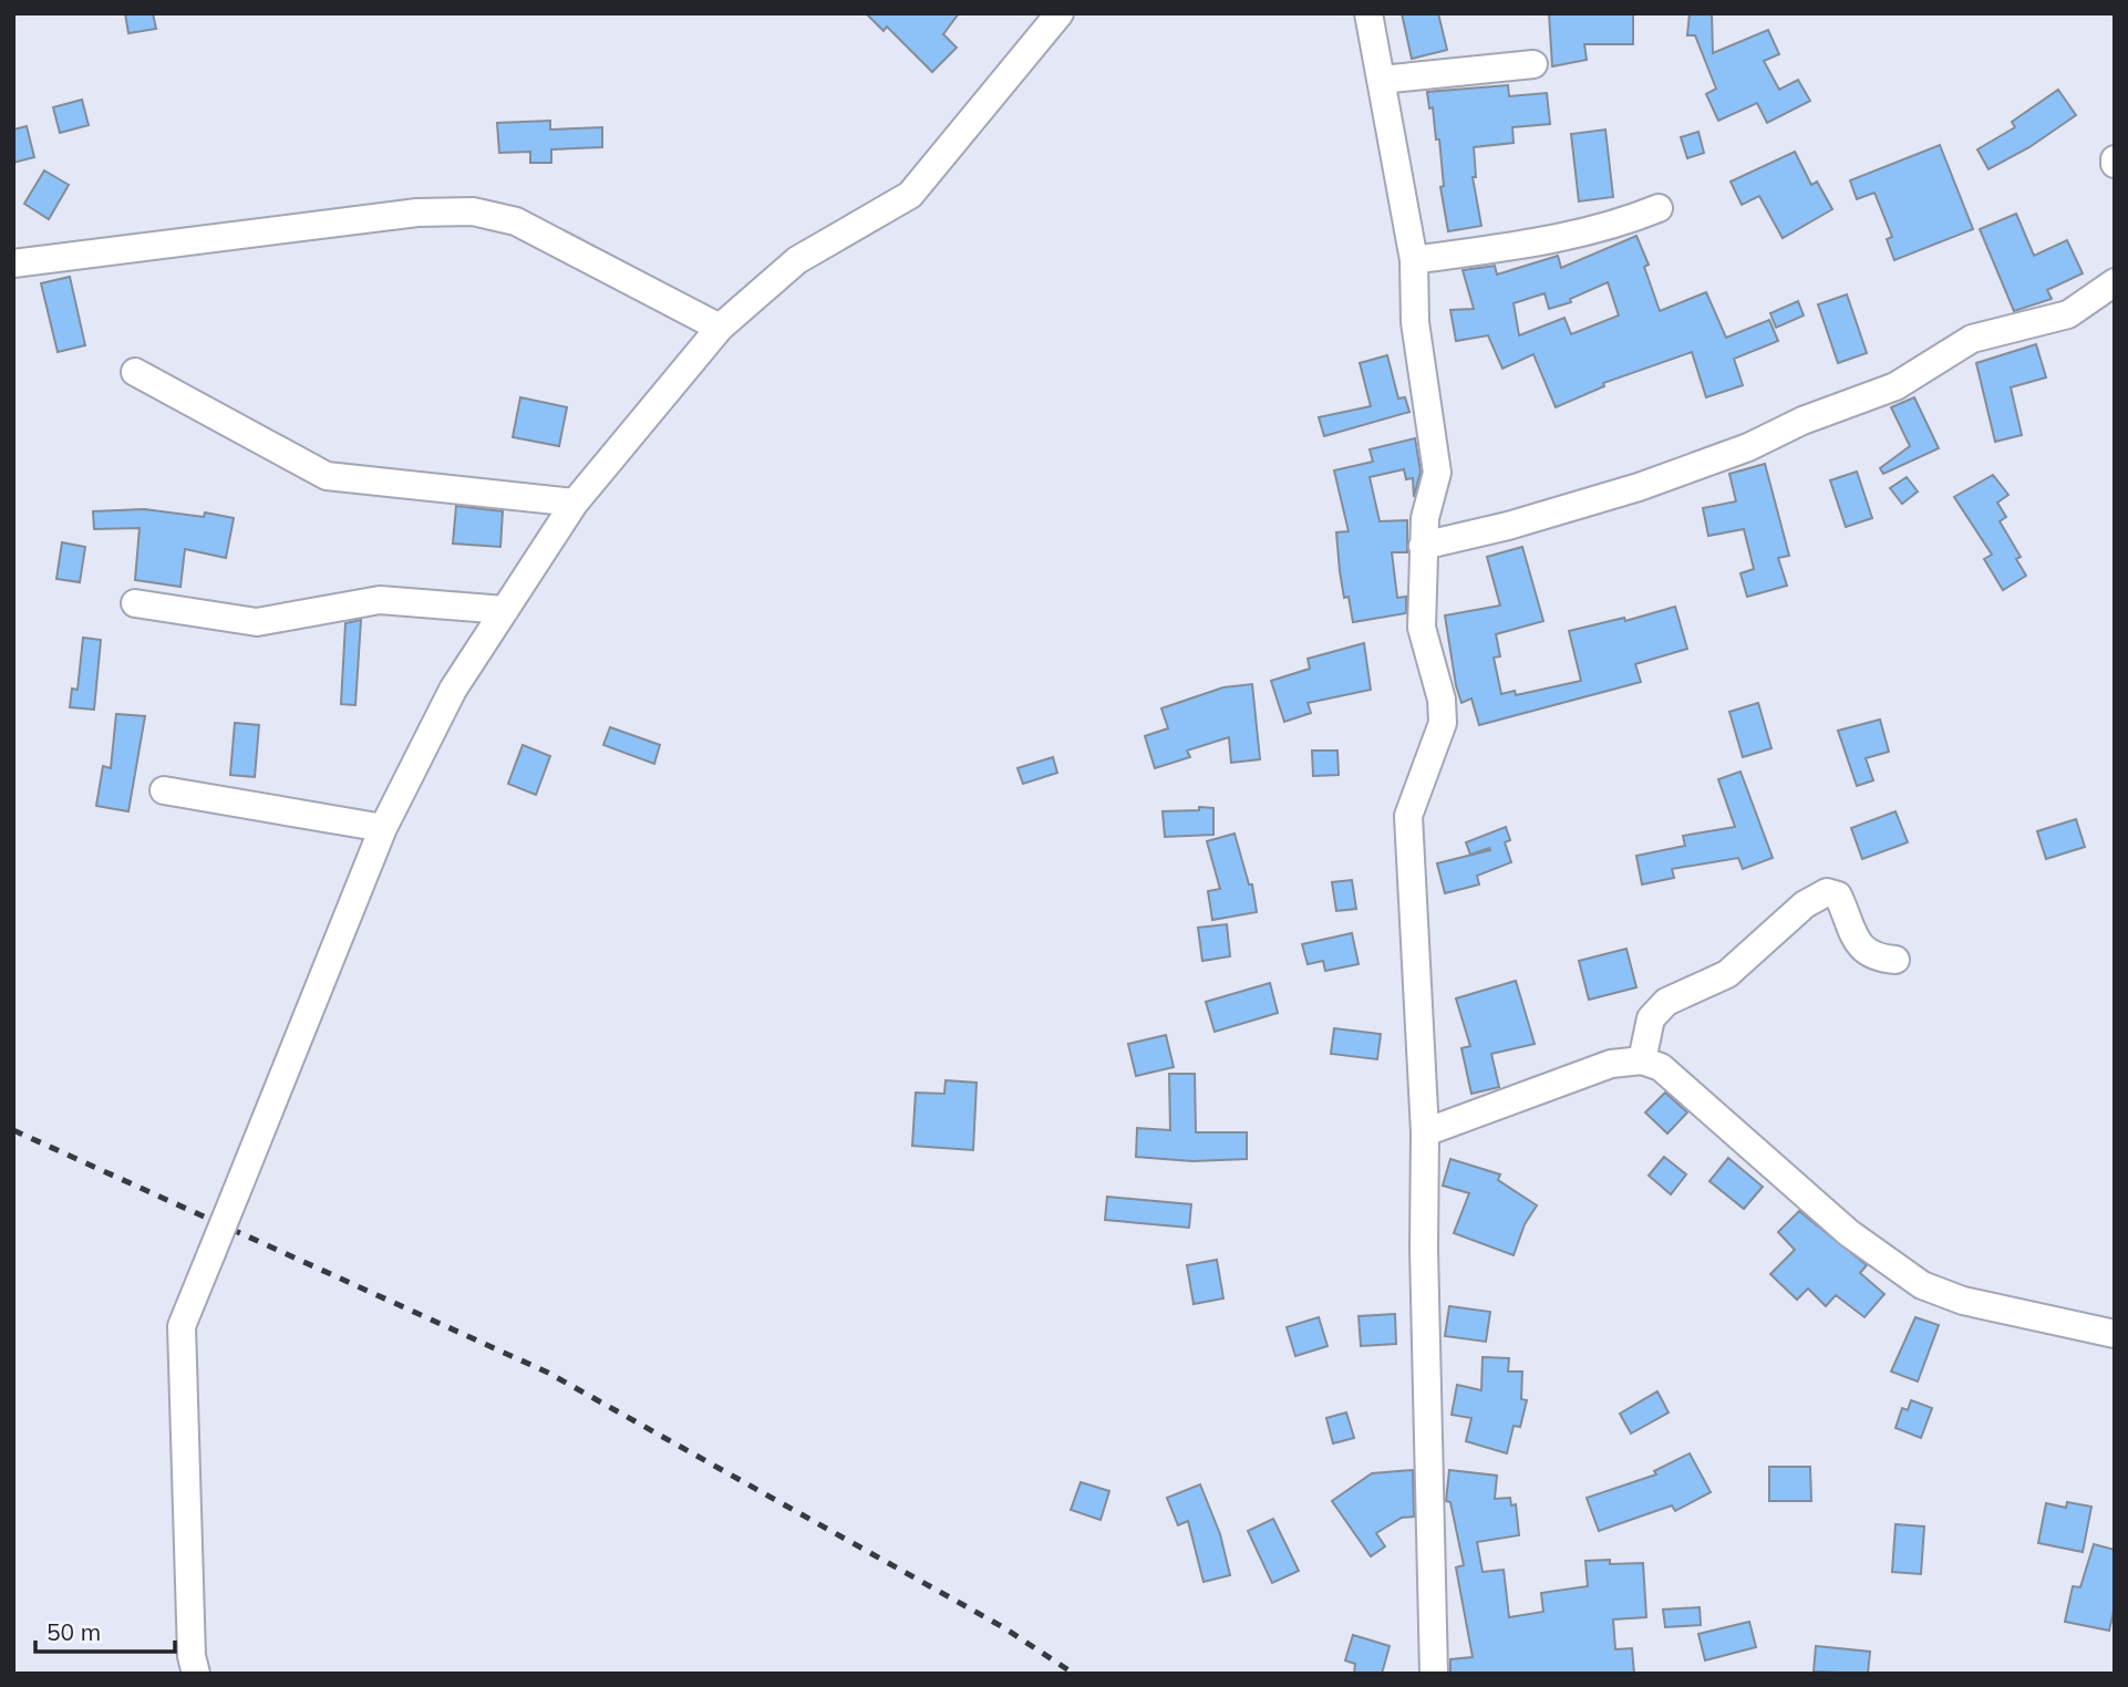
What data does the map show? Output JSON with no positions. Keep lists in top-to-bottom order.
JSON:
{
  "scale_bar": "50 m"
}
